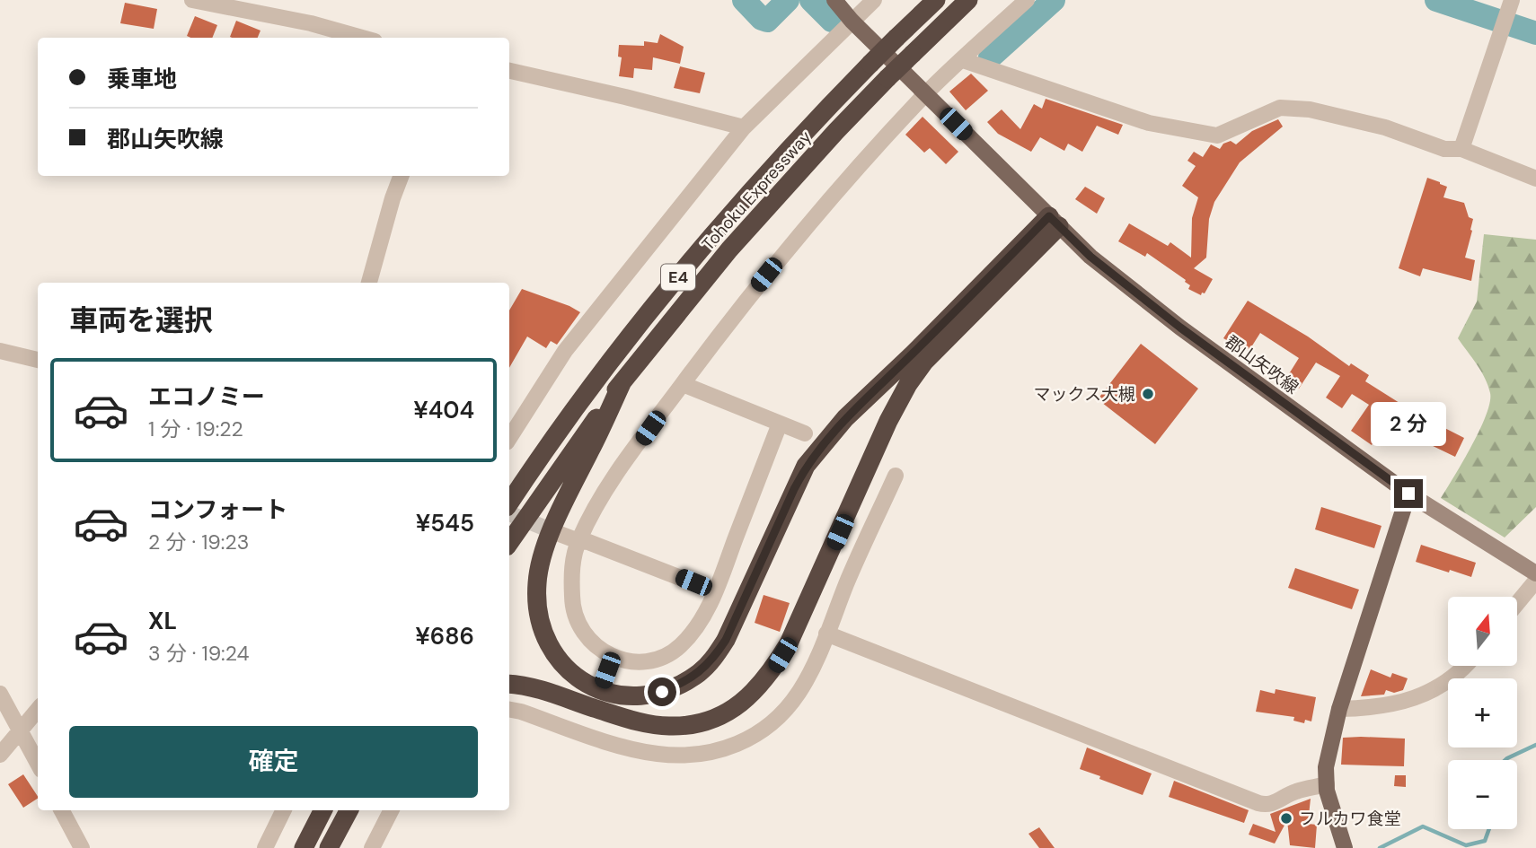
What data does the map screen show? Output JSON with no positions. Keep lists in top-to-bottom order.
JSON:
{
  "streets": {
    "highway": ["Tohoku Expressway", "E4"],
    "main road": ["郡山矢吹線"]
  },
  "places": ["マックス大槻", "フルカワ食堂"],
  "north": "top",
  "page": {
    "banner": ["乗車地", "郡山矢吹線"],
    "heading": "車両を選択",
    "list": [
      {
        "name": "エコノミー",
        "note": "1 分 · 19:22",
        "value": "¥404"
      },
      {
        "name": "コンフォート",
        "note": "2 分 · 19:23",
        "value": "¥545"
      },
      {
        "name": "XL",
        "note": "3 分 · 19:24",
        "value": "¥686"
      }
    ],
    "bubble": "2 分",
    "map_buttons": ["+", "−"],
    "buttons": "確定"
  }
}
